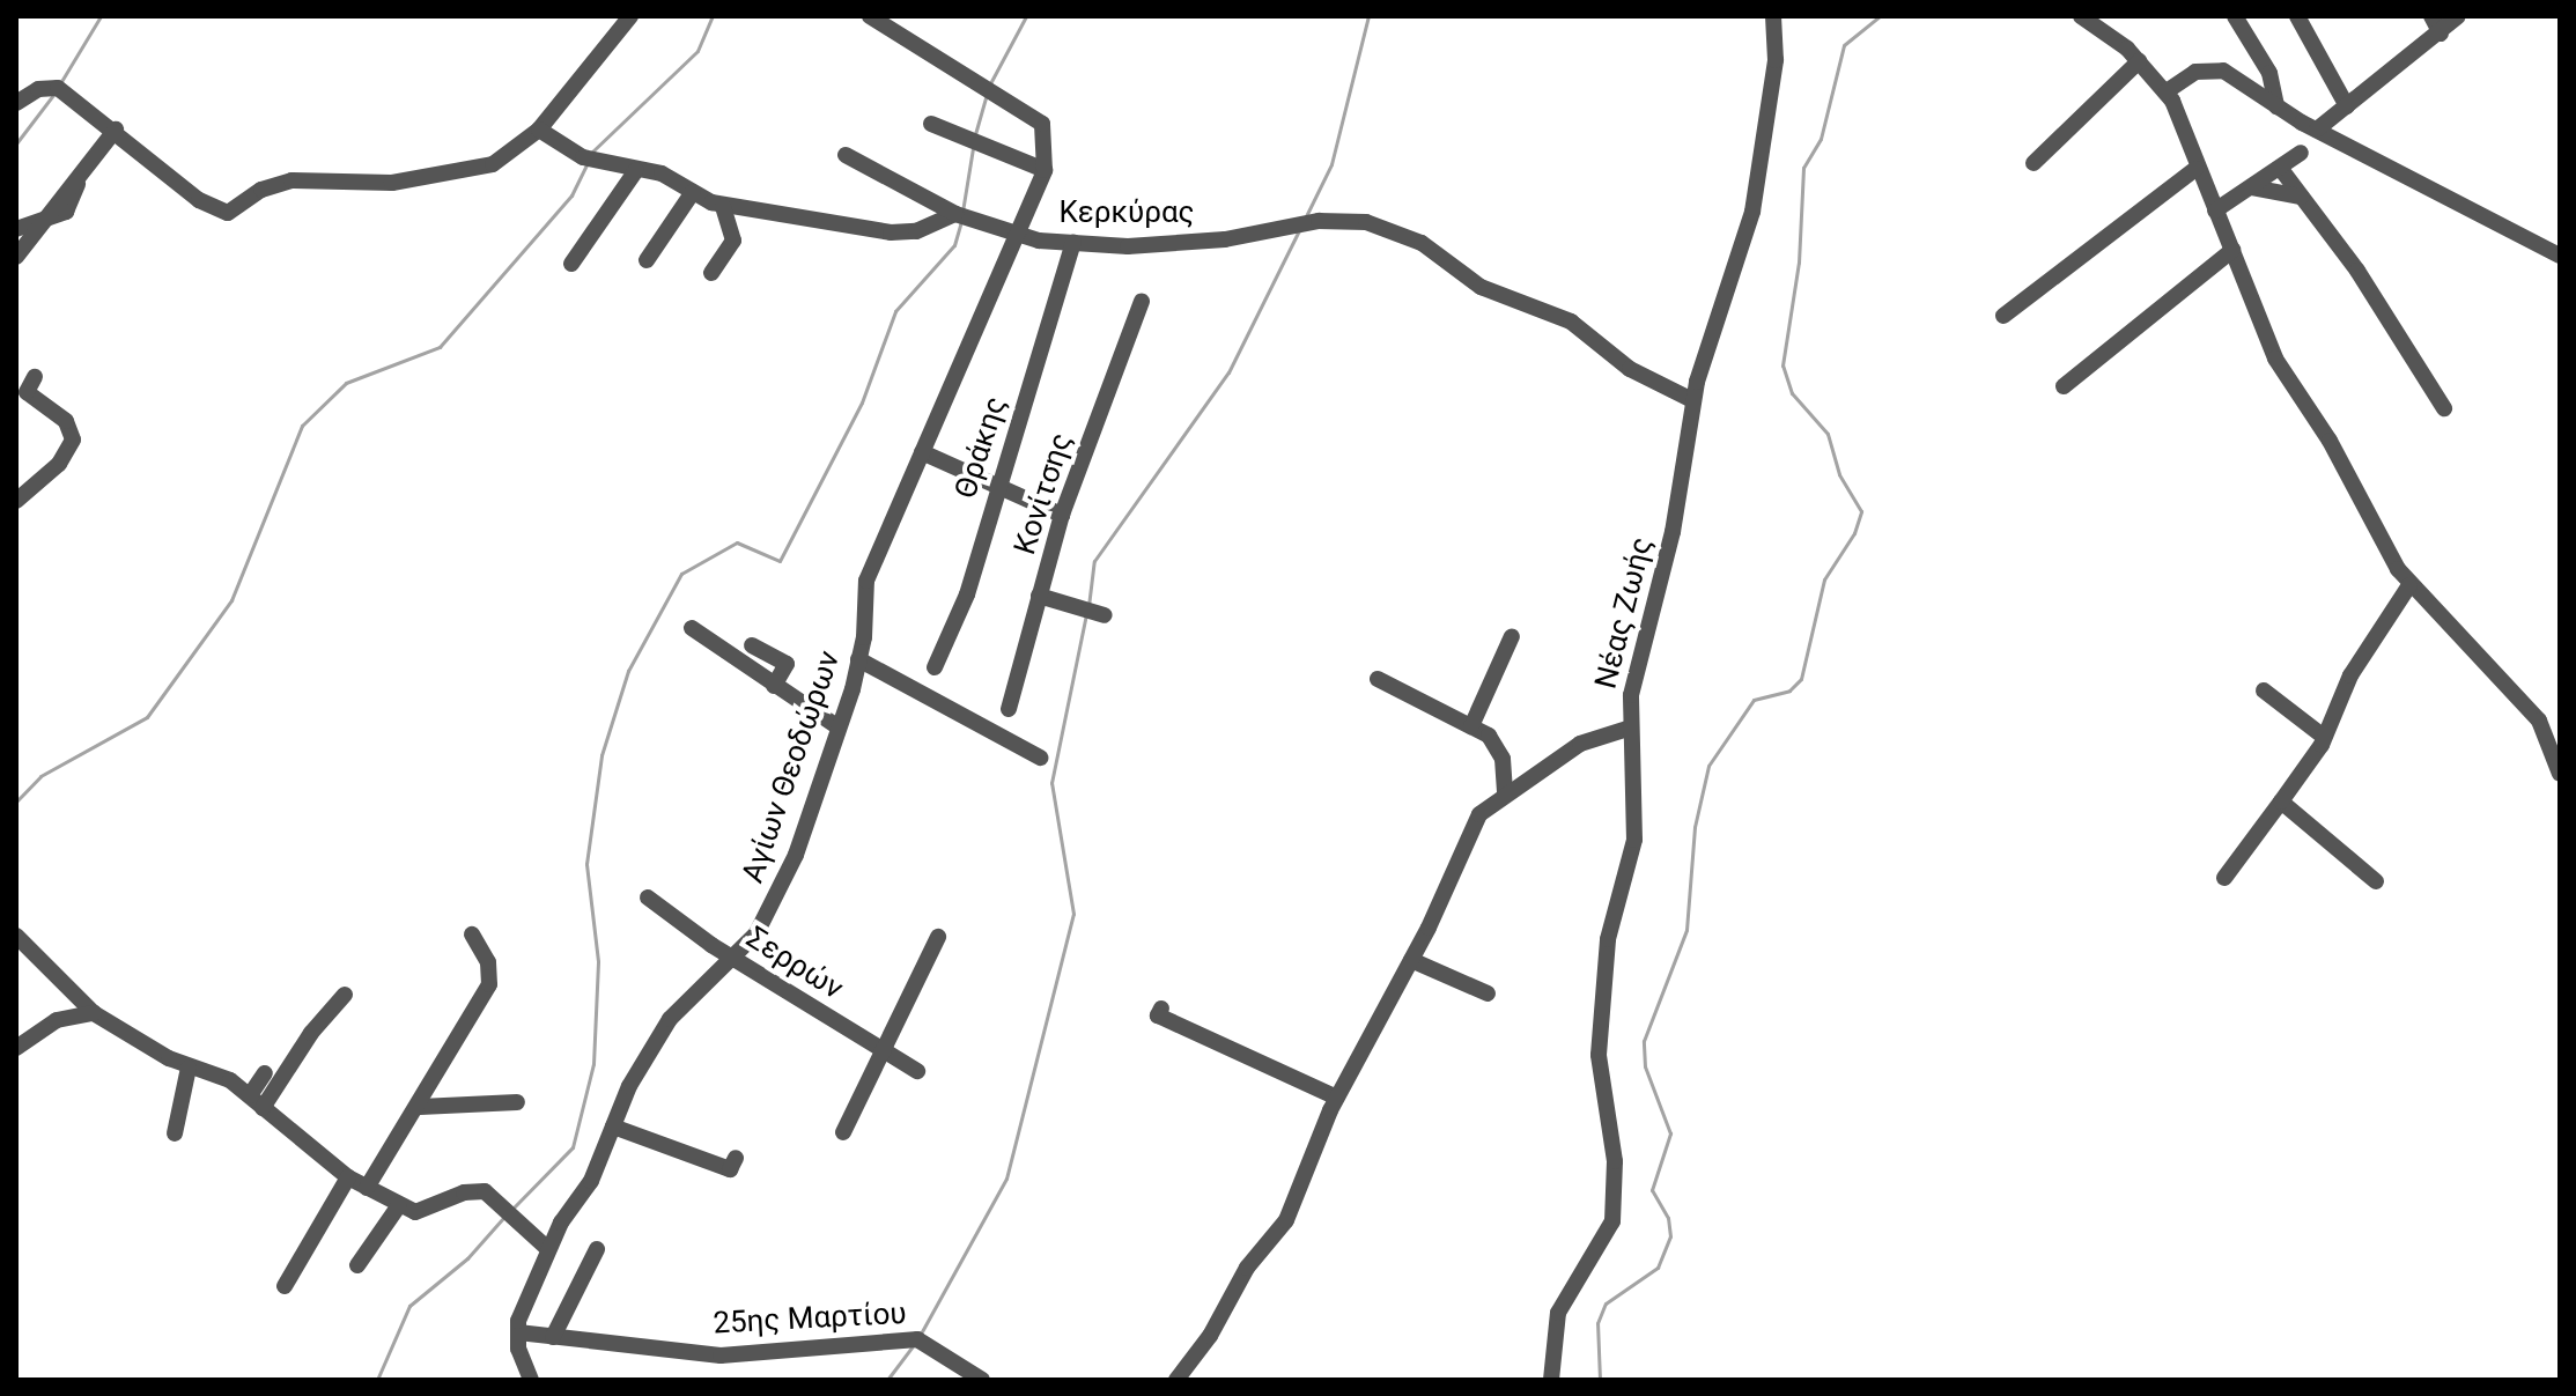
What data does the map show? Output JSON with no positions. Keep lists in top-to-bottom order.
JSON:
{
  "streets": {
    "street": [
      "Κερκύρας",
      "Θράκης",
      "Κονίτσης",
      "Νέας Ζωής",
      "Αγίων Θεοδώρων",
      "Σερρών",
      "25ης Μαρτίου"
    ]
  },
  "crossings": [
    ["Κερκύρας", "Θράκης"],
    ["Κερκύρας", "Νέας Ζωής"],
    ["Κερκύρας", "Αγίων Θεοδώρων"],
    ["Αγίων Θεοδώρων", "Σερρών"],
    ["Αγίων Θεοδώρων", "25ης Μαρτίου"]
  ]
}
